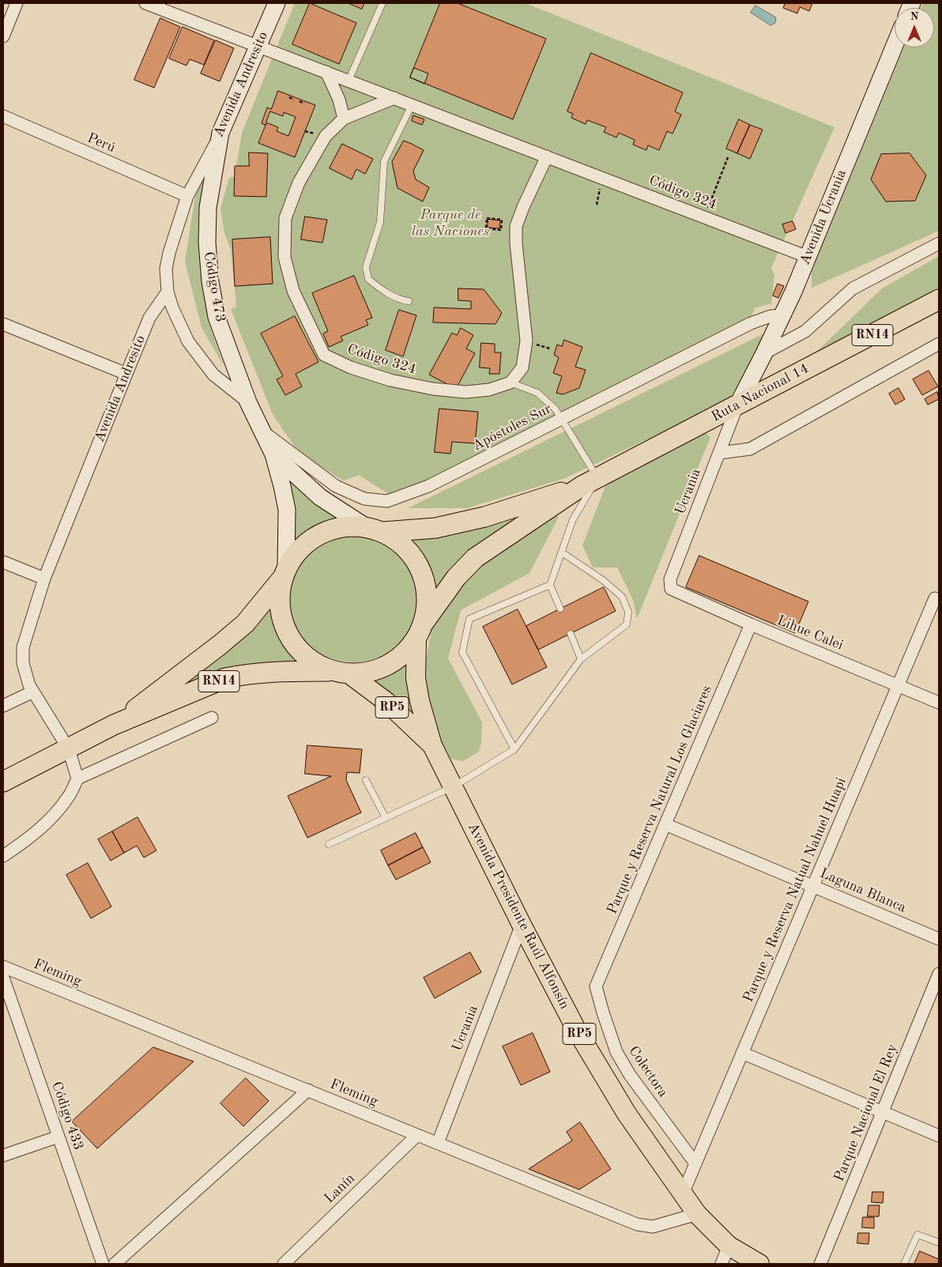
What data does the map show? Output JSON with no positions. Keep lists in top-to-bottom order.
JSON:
{
  "streets": {
    "highway": ["RN14", "Ruta Nacional 14"],
    "main road": [
      "Avenida Andresito",
      "Avenida Ucrania",
      "Código 473",
      "RP5",
      "Avenida Presidente Raúl Alfonsín"
    ],
    "street": [
      "Perú",
      "Código 324",
      "Apóstoles Sur",
      "Ucrania",
      "Lihue Calei",
      "Parque y Reserva Natural Los Glaciares",
      "Parque y Reserva Natual Nahuel Huapi",
      "Laguna Blanca",
      "Fleming",
      "Colectora",
      "Parque Nacional El Rey",
      "Código 433",
      "Lanín"
    ]
  },
  "crossings": [
    ["Avenida Andresito", "Perú"],
    ["Avenida Andresito", "Código 324"],
    ["Avenida Andresito", "Código 473"],
    ["Avenida Andresito", "RN14"],
    ["Código 324", "Avenida Ucrania"],
    ["Avenida Ucrania", "Ruta Nacional 14"],
    ["Avenida Ucrania", "Apóstoles Sur"],
    ["Avenida Ucrania", "Ucrania"],
    ["Código 473", "Apóstoles Sur"],
    ["RN14", "Ruta Nacional 14"],
    ["RN14", "Avenida Presidente Raúl Alfonsín"],
    ["Ruta Nacional 14", "Ucrania"],
    ["Ruta Nacional 14", "Avenida Presidente Raúl Alfonsín"],
    ["Ucrania", "Lihue Calei"],
    ["Ucrania", "Avenida Presidente Raúl Alfonsín"],
    ["Ucrania", "Fleming"],
    ["Lihue Calei", "Parque y Reserva Natural Los Glaciares"],
    ["Lihue Calei", "Parque y Reserva Natual Nahuel Huapi"],
    ["Parque y Reserva Natural Los Glaciares", "Laguna Blanca"],
    ["Parque y Reserva Natural Los Glaciares", "Colectora"],
    ["Parque y Reserva Natual Nahuel Huapi", "Laguna Blanca"],
    ["Parque y Reserva Natual Nahuel Huapi", "Avenida Presidente Raúl Alfonsín"],
    ["Parque y Reserva Natual Nahuel Huapi", "Colectora"],
    ["Avenida Presidente Raúl Alfonsín", "Fleming"],
    ["Fleming", "Lanín"]
  ],
  "parks": ["Parque de las Naciones"],
  "north": "top"
}
